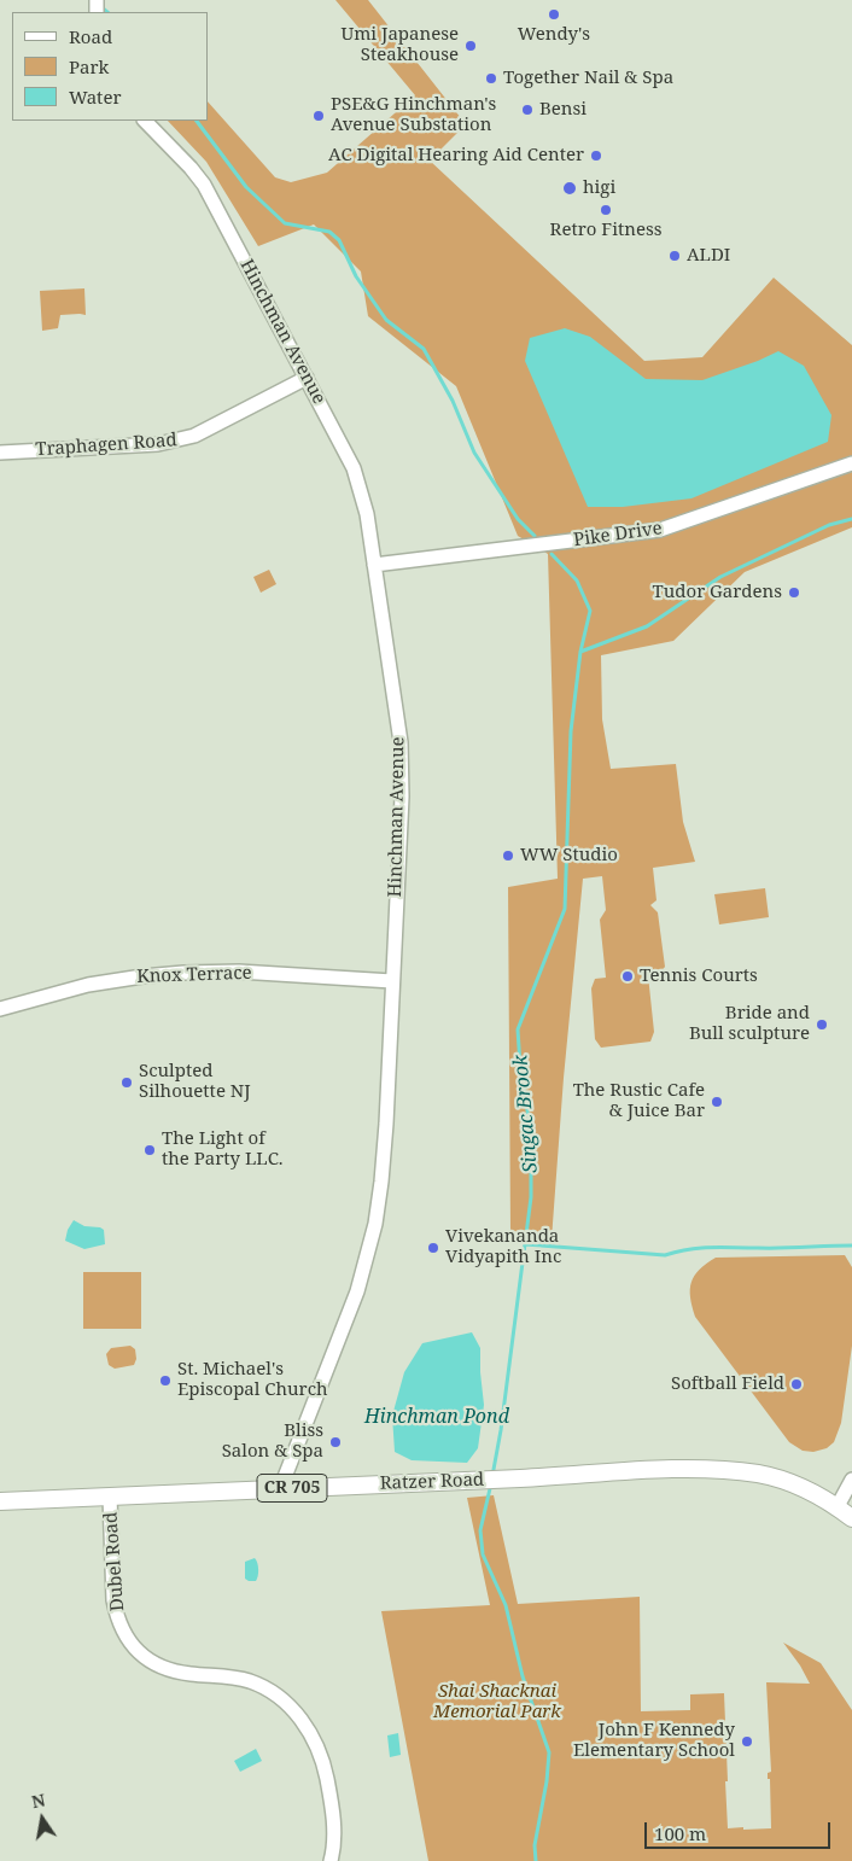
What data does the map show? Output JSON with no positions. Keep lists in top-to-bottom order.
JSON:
{
  "streets": {
    "main road": ["Ratzer Road", "CR 705"],
    "street": [
      "Hinchman Avenue",
      "Traphagen Road",
      "Pike Drive",
      "Knox Terrace",
      "Dubel Road"
    ]
  },
  "crossings": [
    ["Hinchman Avenue", "Traphagen Road"],
    ["Hinchman Avenue", "Pike Drive"],
    ["Hinchman Avenue", "Knox Terrace"],
    ["Hinchman Avenue", "Ratzer Road"],
    ["Ratzer Road", "Dubel Road"]
  ],
  "water": ["Singac Brook", "Hinchman Pond"],
  "parks": ["Shai Shacknai Memorial Park"],
  "places": [
    "Wendy's",
    "Umi Japanese Steakhouse",
    "Together Nail & Spa",
    "Bensi",
    "PSE&G Hinchman's Avenue Substation",
    "AC Digital Hearing Aid Center",
    "higi",
    "Retro Fitness",
    "ALDI",
    "Tudor Gardens",
    "WW Studio",
    "Tennis Courts",
    "Bride and Bull sculpture",
    "Sculpted Silhouette NJ",
    "The Rustic Cafe & Juice Bar",
    "The Light of the Party LLC.",
    "Vivekananda Vidyapith Inc",
    "St. Michael's Episcopal Church",
    "Softball Field",
    "Bliss Salon & Spa",
    "John F Kennedy Elementary School"
  ],
  "legend": ["Road", "Park", "Water"],
  "scale_bar": "100 m",
  "north": "top"
}
